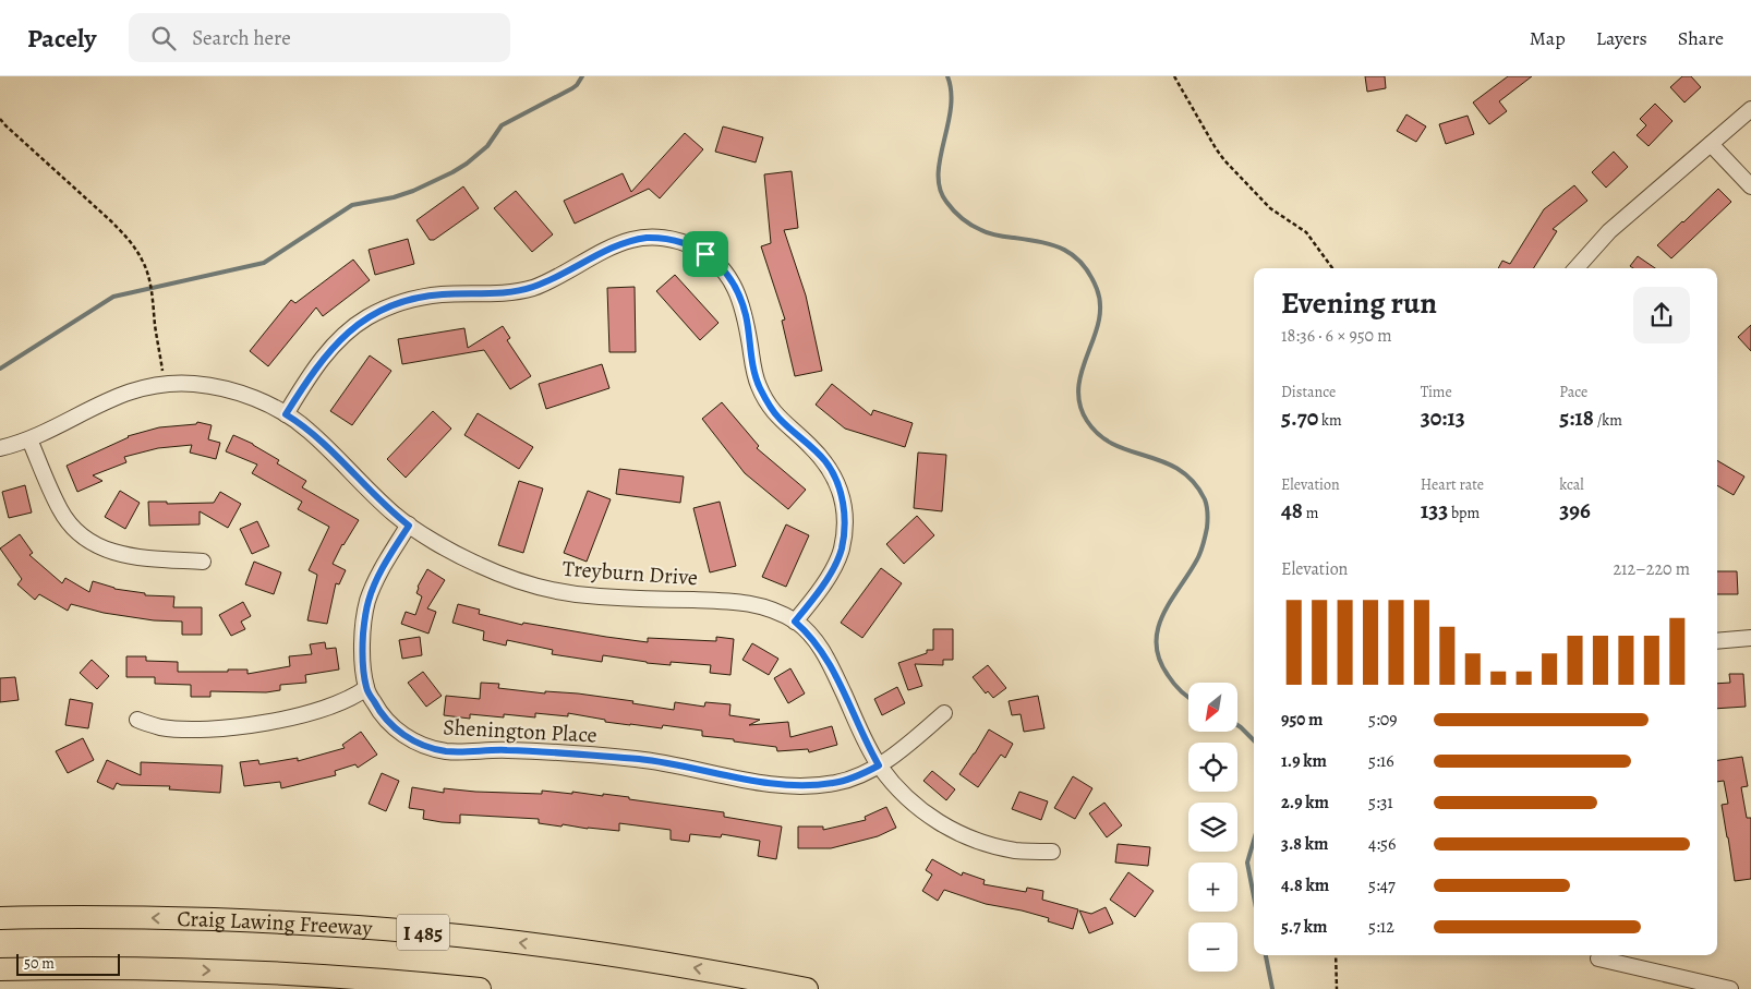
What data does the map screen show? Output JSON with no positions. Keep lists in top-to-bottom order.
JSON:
{
  "streets": {
    "highway": ["Craig Lawing Freeway", "I 485"],
    "street": ["Treyburn Drive", "Shenington Place"]
  },
  "crossings": [
    ["Treyburn Drive", "Shenington Place"]
  ],
  "scale_bar": "50 m",
  "north": "bottom left",
  "page": {
    "header": "Pacely",
    "search": "Search here",
    "nav": ["Map", "Layers", "Share"],
    "heading": ["Evening run", "18:36 · 6 × 950 m"],
    "stats": [
      ["Distance", "5.70 km"],
      ["Time", "30:13"],
      ["Pace", "5:18 /km"],
      ["Elevation", "48 m"],
      ["Heart rate", "133 bpm"],
      ["kcal", "396"]
    ],
    "chart": ["Elevation", "212–220 m"],
    "map_buttons": ["+", "−"],
    "list": [
      {
        "name": "950 m",
        "note": "5:09"
      },
      {
        "name": "1.9 km",
        "note": "5:16"
      },
      {
        "name": "2.9 km",
        "note": "5:31"
      },
      {
        "name": "3.8 km",
        "note": "4:56"
      },
      {
        "name": "4.8 km",
        "note": "5:47"
      },
      {
        "name": "5.7 km",
        "note": "5:12"
      }
    ],
    "scale": "50 m"
  }
}
